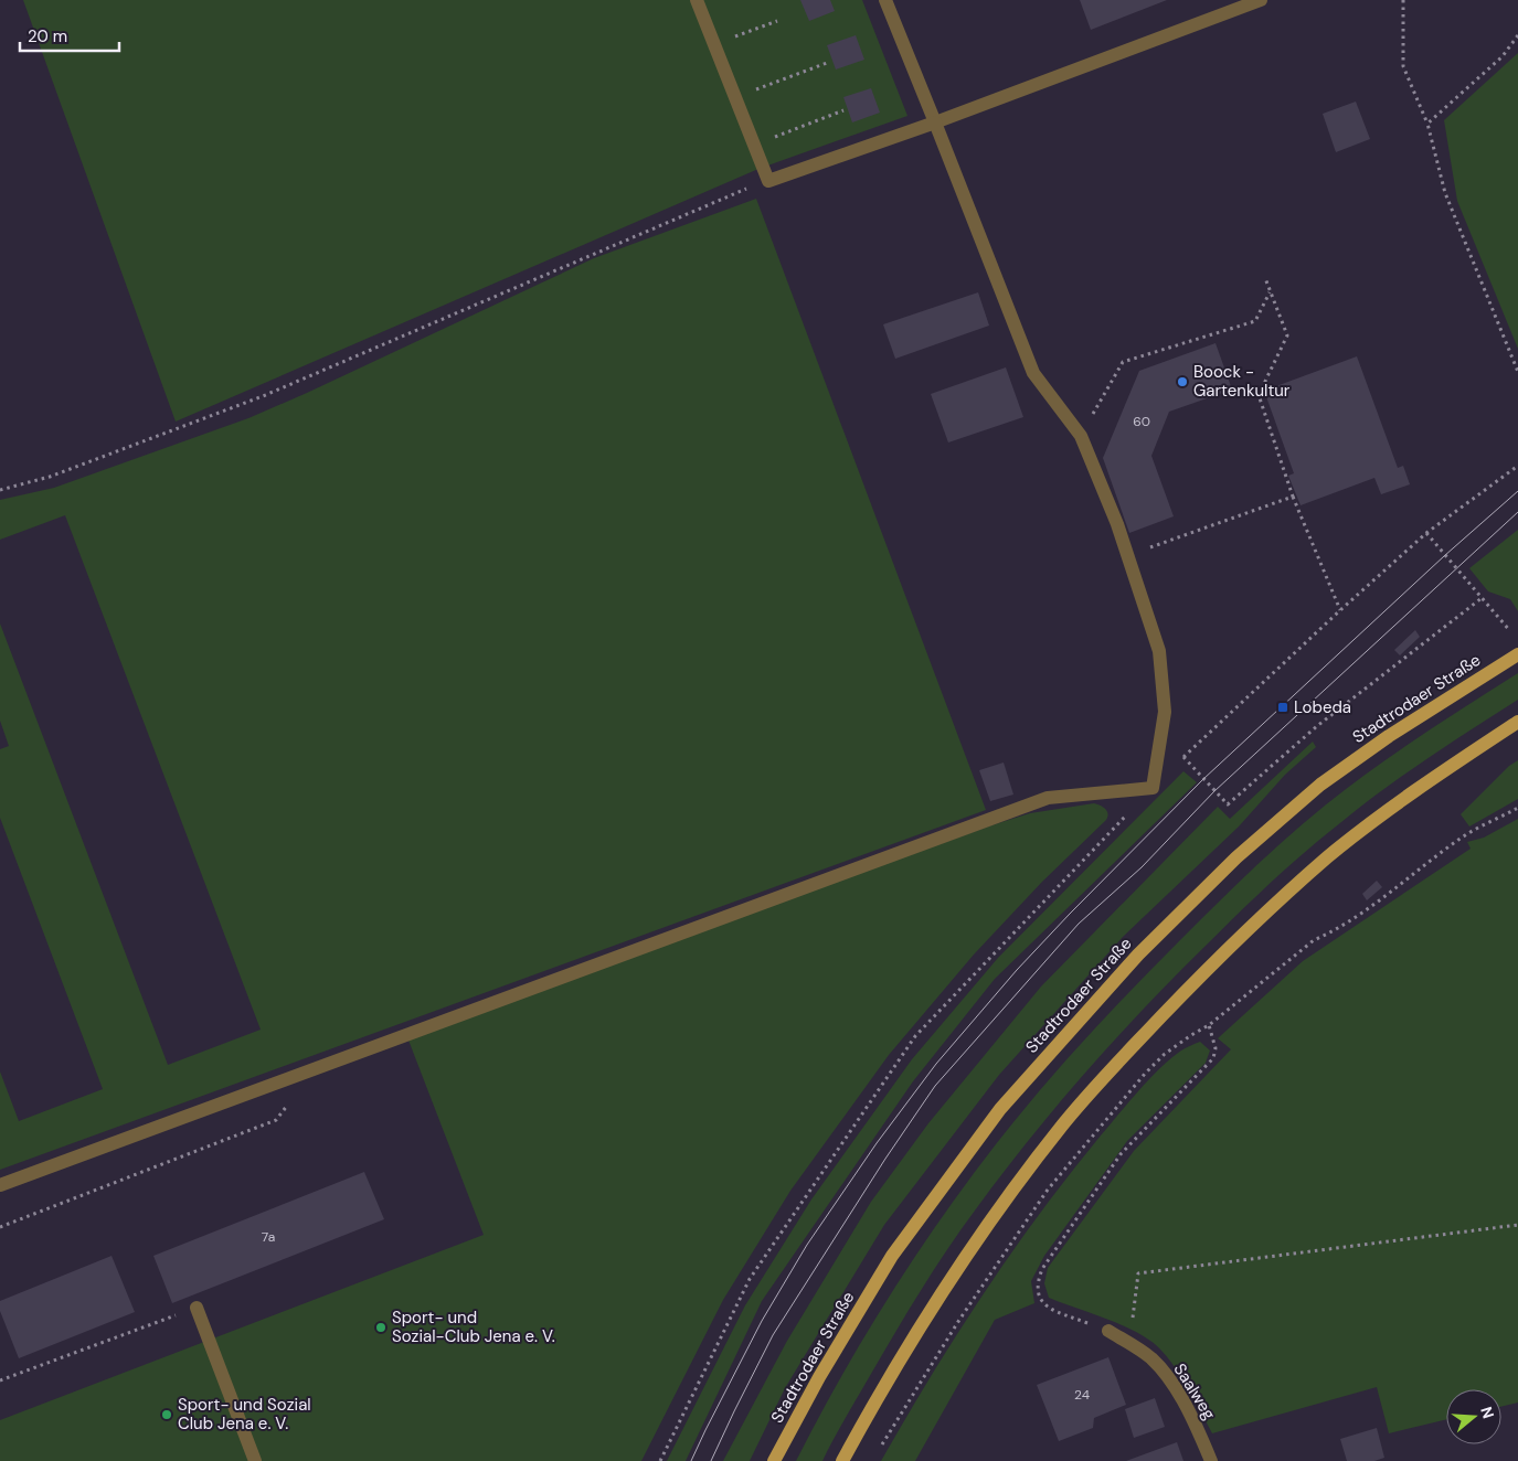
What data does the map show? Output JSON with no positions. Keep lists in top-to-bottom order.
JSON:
{
  "streets": {
    "main road": ["Stadtrodaer Straße"],
    "street": ["Saalweg"]
  },
  "places": {
    "other": ["Boock - Gartenkultur", "Sport- und Sozial-Club Jena e. V.", "Sport- und Sozial Club Jena e. V."],
    "transit": ["Lobeda"]
  },
  "house_numbers": ["60", "7a", "24"],
  "scale_bar": "20 m",
  "north": "right"
}
